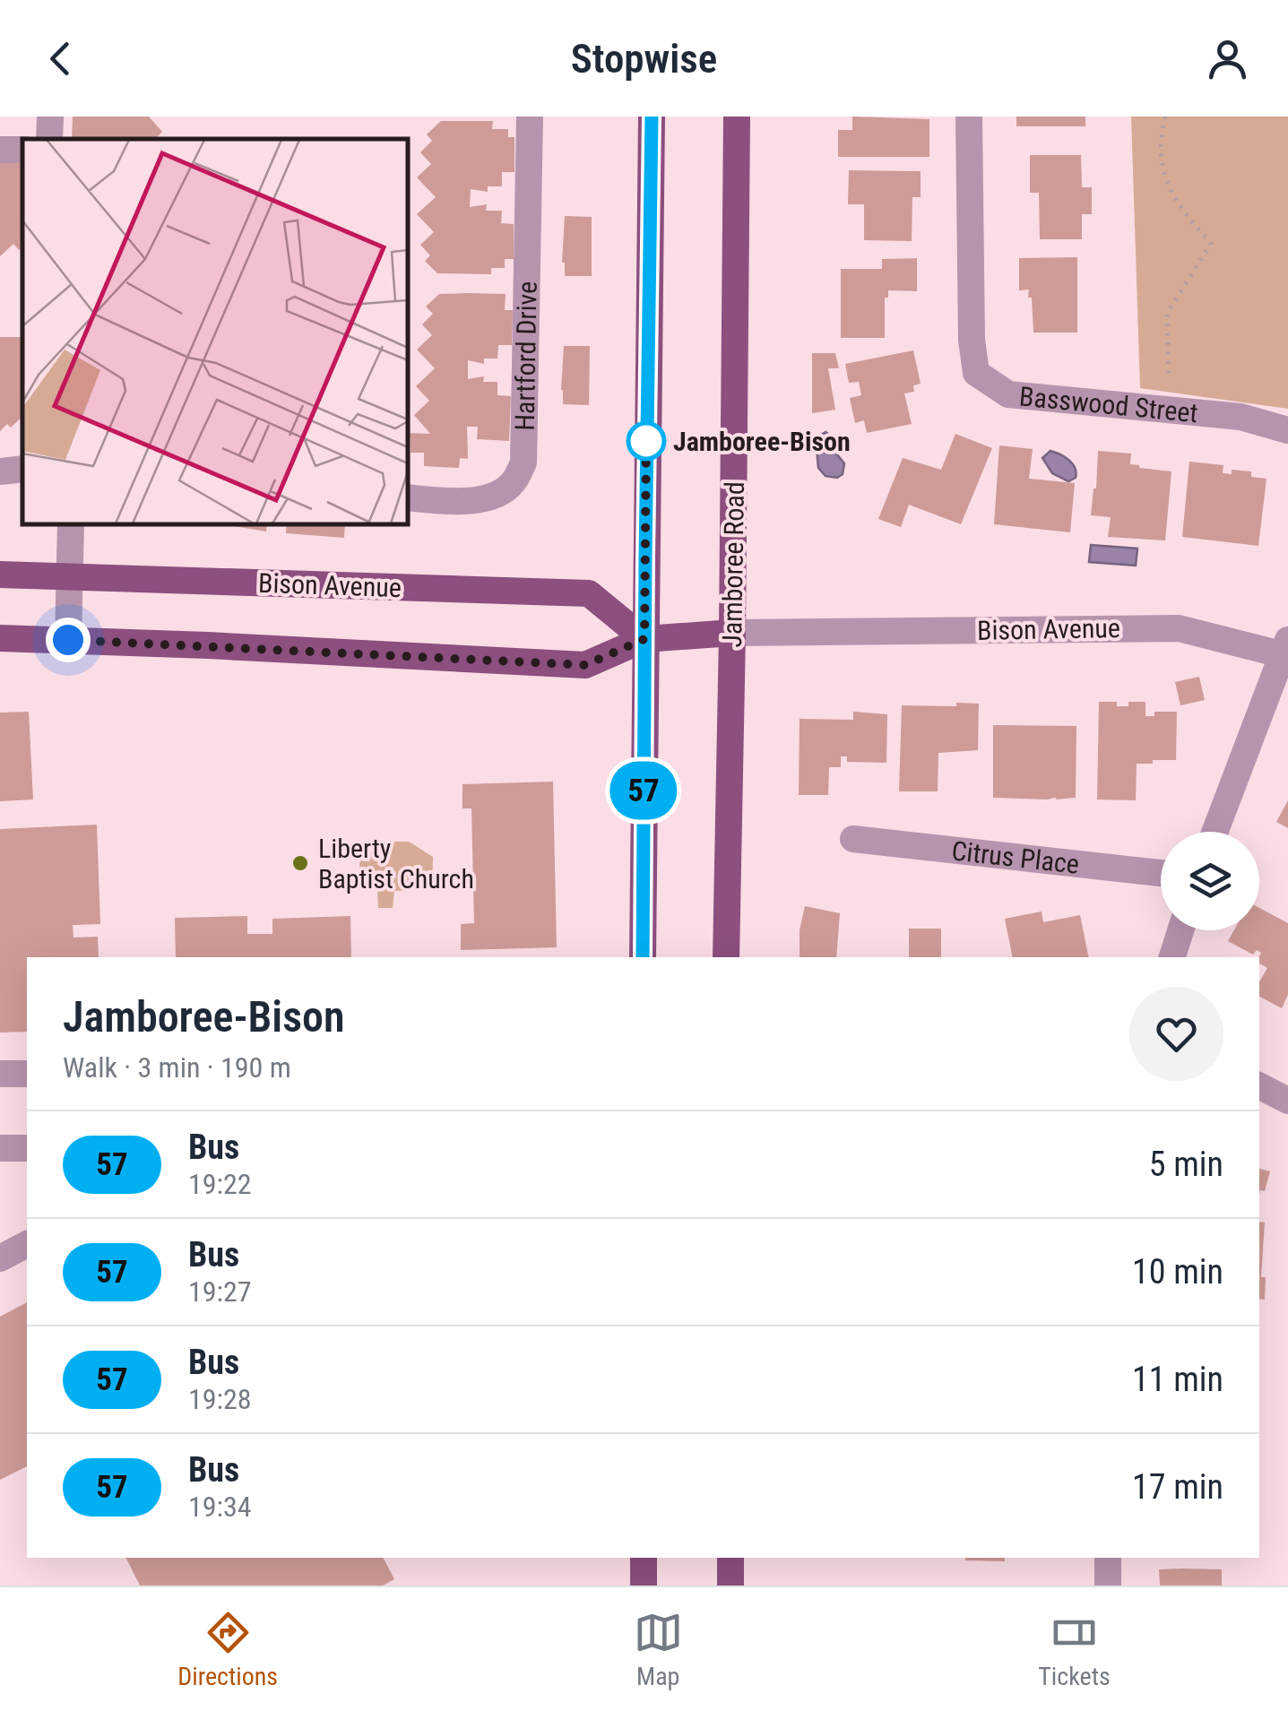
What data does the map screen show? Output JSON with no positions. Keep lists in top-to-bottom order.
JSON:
{
  "streets": {
    "main road": ["Jamboree Road", "Bison Avenue"],
    "street": ["Hartford Drive", "Basswood Street", "Citrus Place"]
  },
  "crossings": [
    ["Jamboree Road", "Bison Avenue"]
  ],
  "places": ["Jamboree-Bison", "Liberty Baptist Church"],
  "lines": ["bus line 57"],
  "page": {
    "header": "Stopwise",
    "on_map": "57",
    "heading": ["Jamboree-Bison", "Walk · 3 min · 190 m"],
    "list": [
      {
        "mark": "57",
        "name": "Bus",
        "note": "19:22",
        "value": "5 min"
      },
      {
        "mark": "57",
        "name": "Bus",
        "note": "19:27",
        "value": "10 min"
      },
      {
        "mark": "57",
        "name": "Bus",
        "note": "19:28",
        "value": "11 min"
      },
      {
        "mark": "57",
        "name": "Bus",
        "note": "19:34",
        "value": "17 min"
      }
    ],
    "tabs": ["Directions", "Map", "Tickets"]
  }
}
